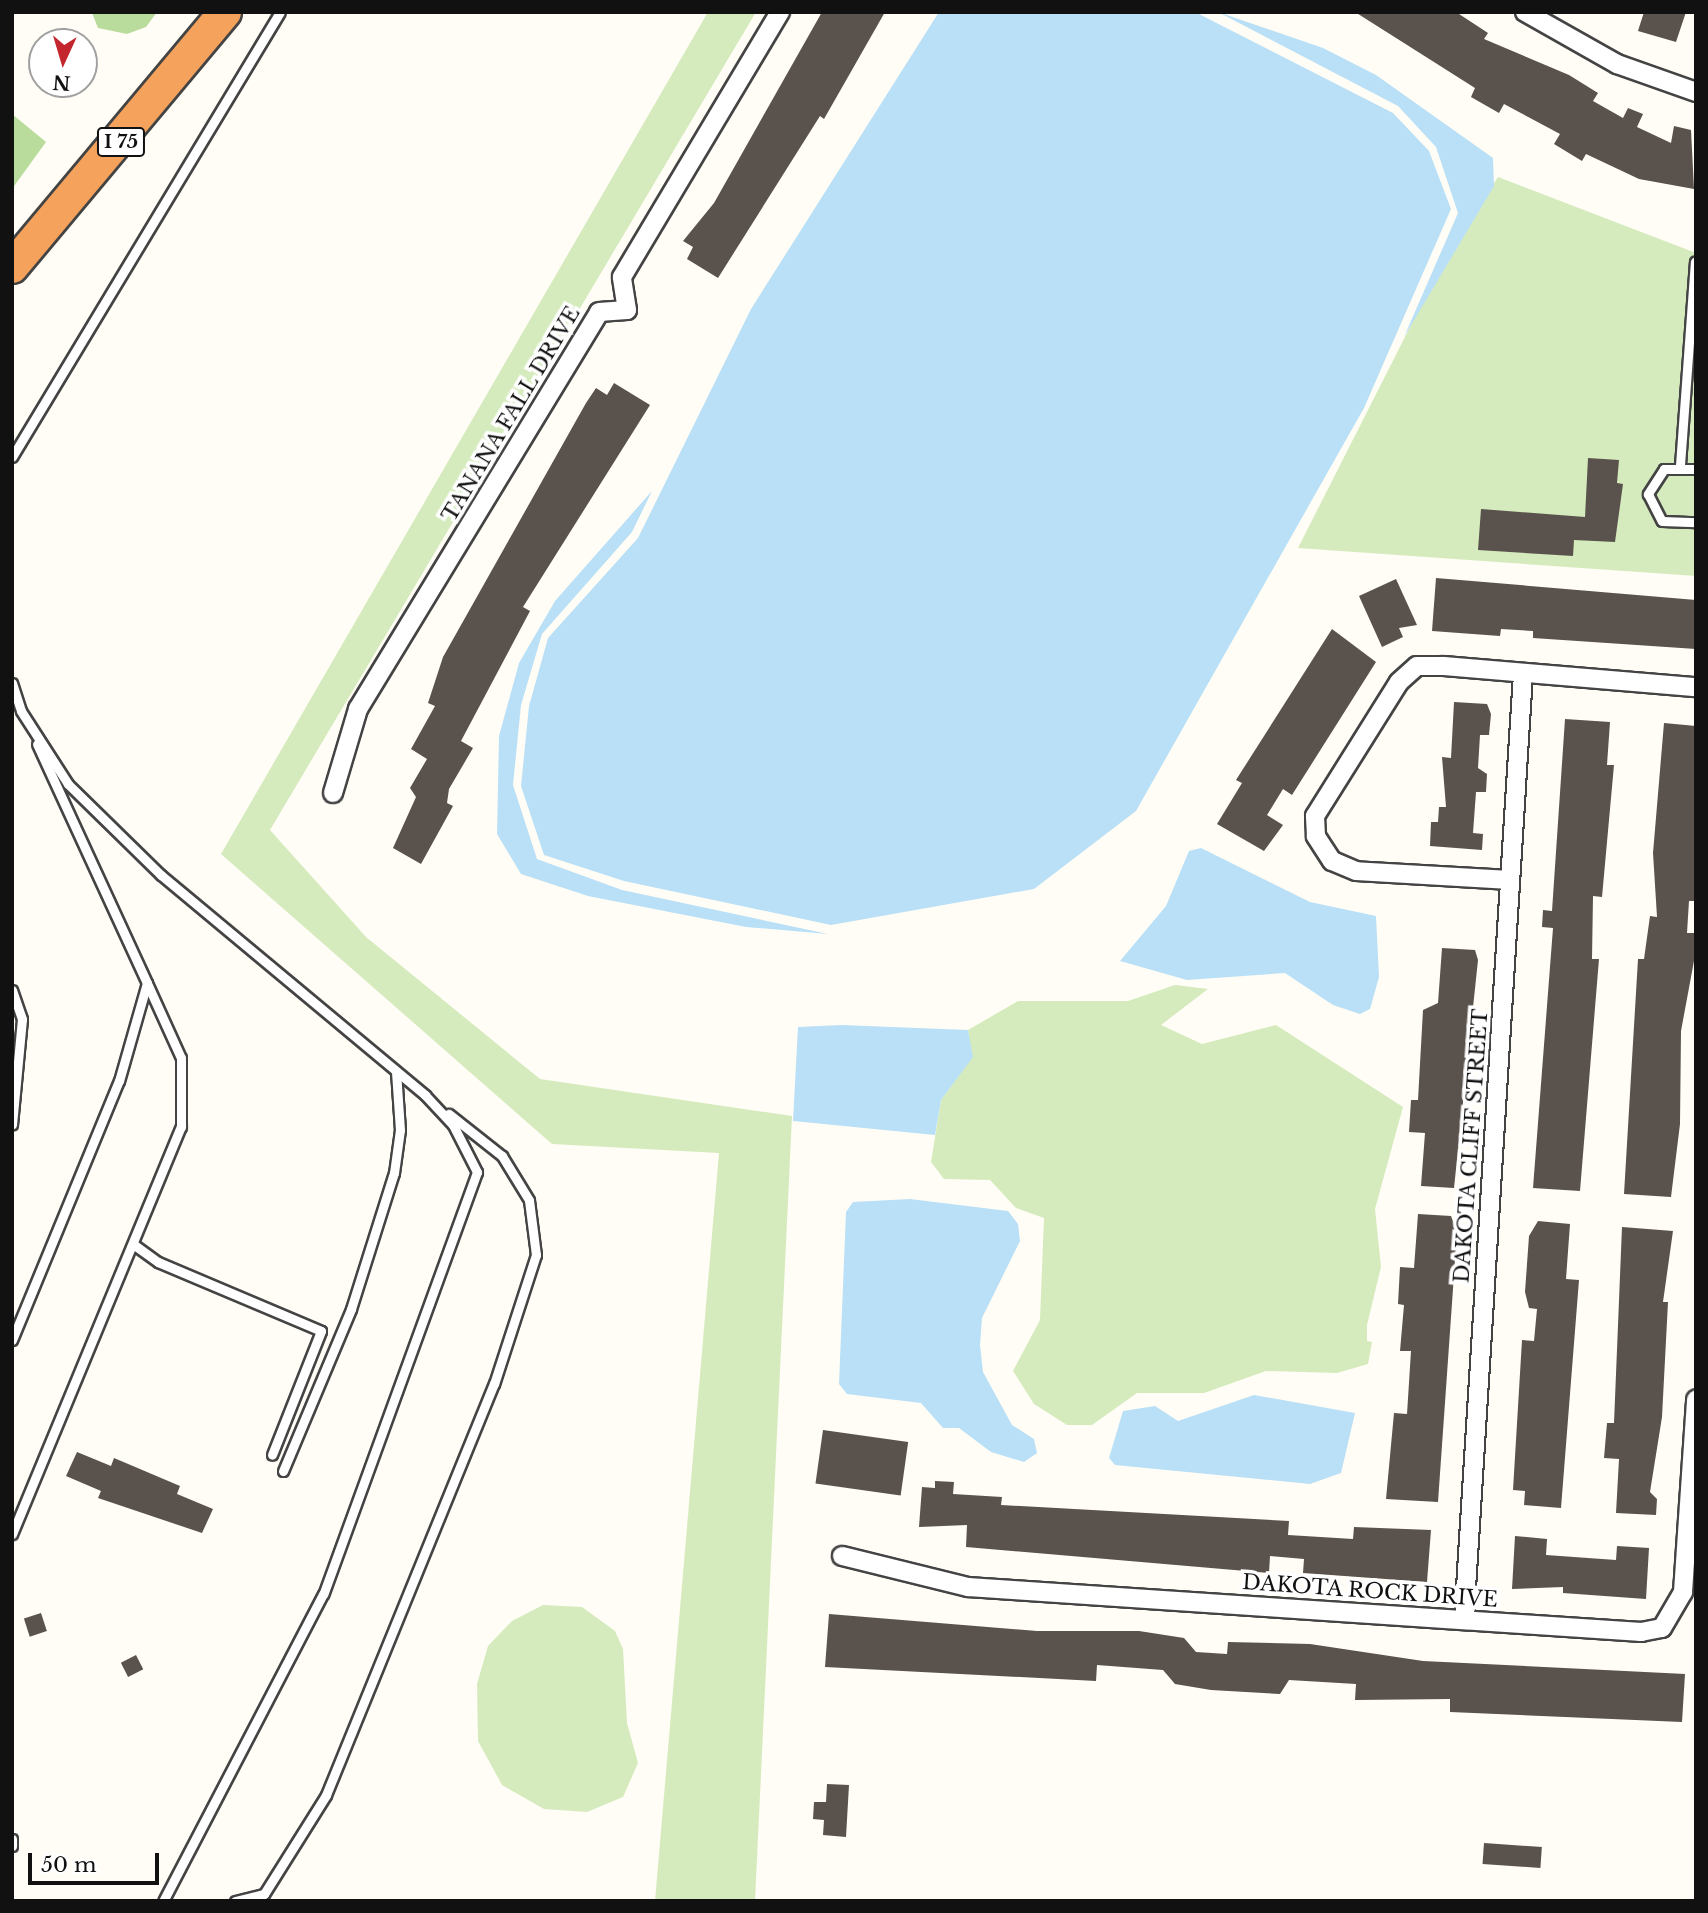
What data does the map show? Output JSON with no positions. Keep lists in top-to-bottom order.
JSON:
{
  "streets": {
    "highway": ["I 75"],
    "street": ["TANANA FALL DRIVE", "DAKOTA CLIFF STREET", "DAKOTA ROCK DRIVE"]
  },
  "crossings": [
    ["DAKOTA CLIFF STREET", "DAKOTA ROCK DRIVE"]
  ],
  "scale_bar": "50 m",
  "north": "bottom"
}
